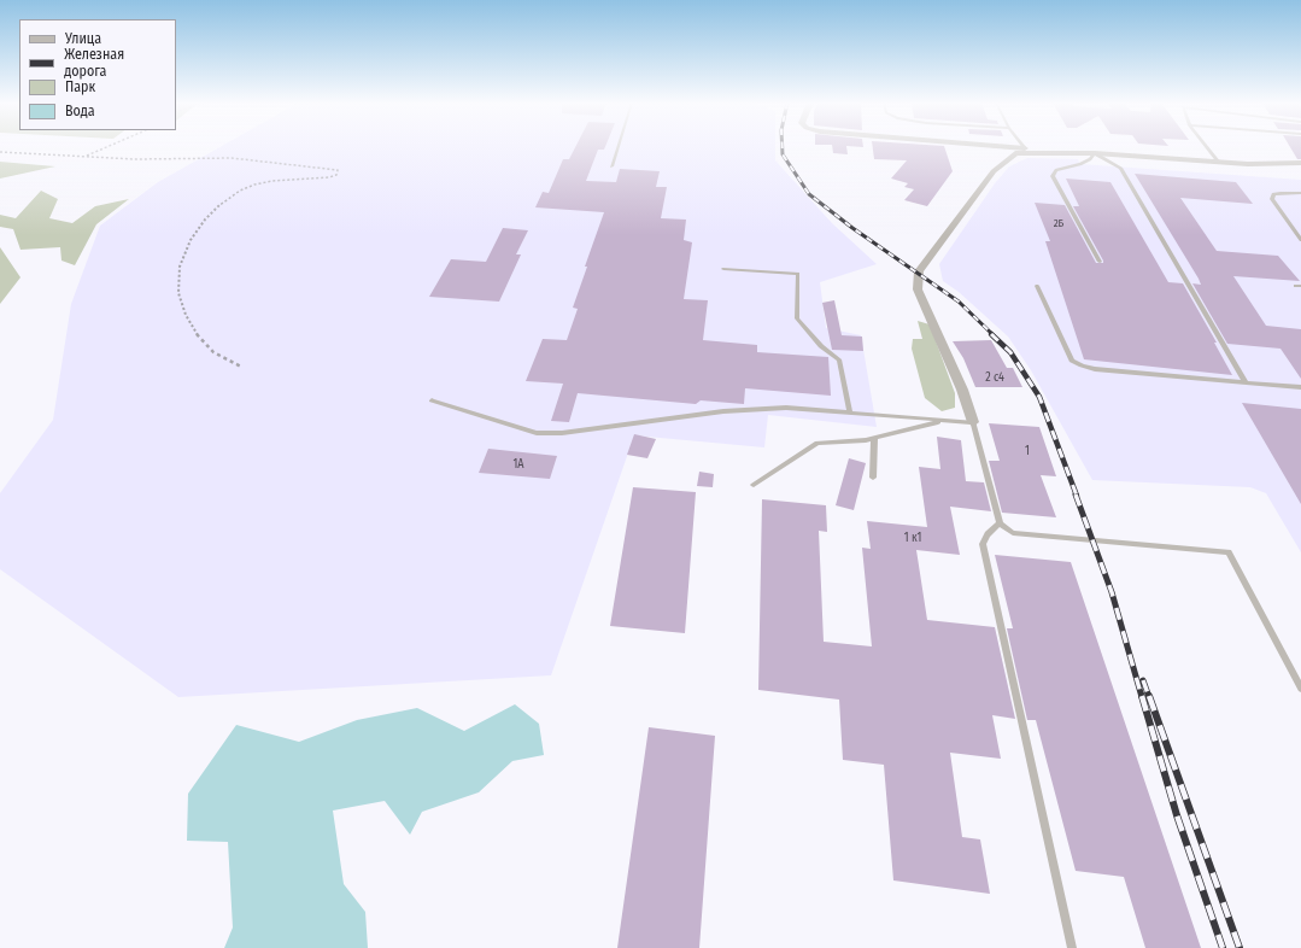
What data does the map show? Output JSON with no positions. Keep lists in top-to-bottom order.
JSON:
{
  "house_numbers": [
    "2Б",
    "2 с4",
    "1",
    "1А",
    "1 к1"
  ],
  "legend": [
    "Улица",
    "Железная дорога",
    "Парк",
    "Вода"
  ]
}
